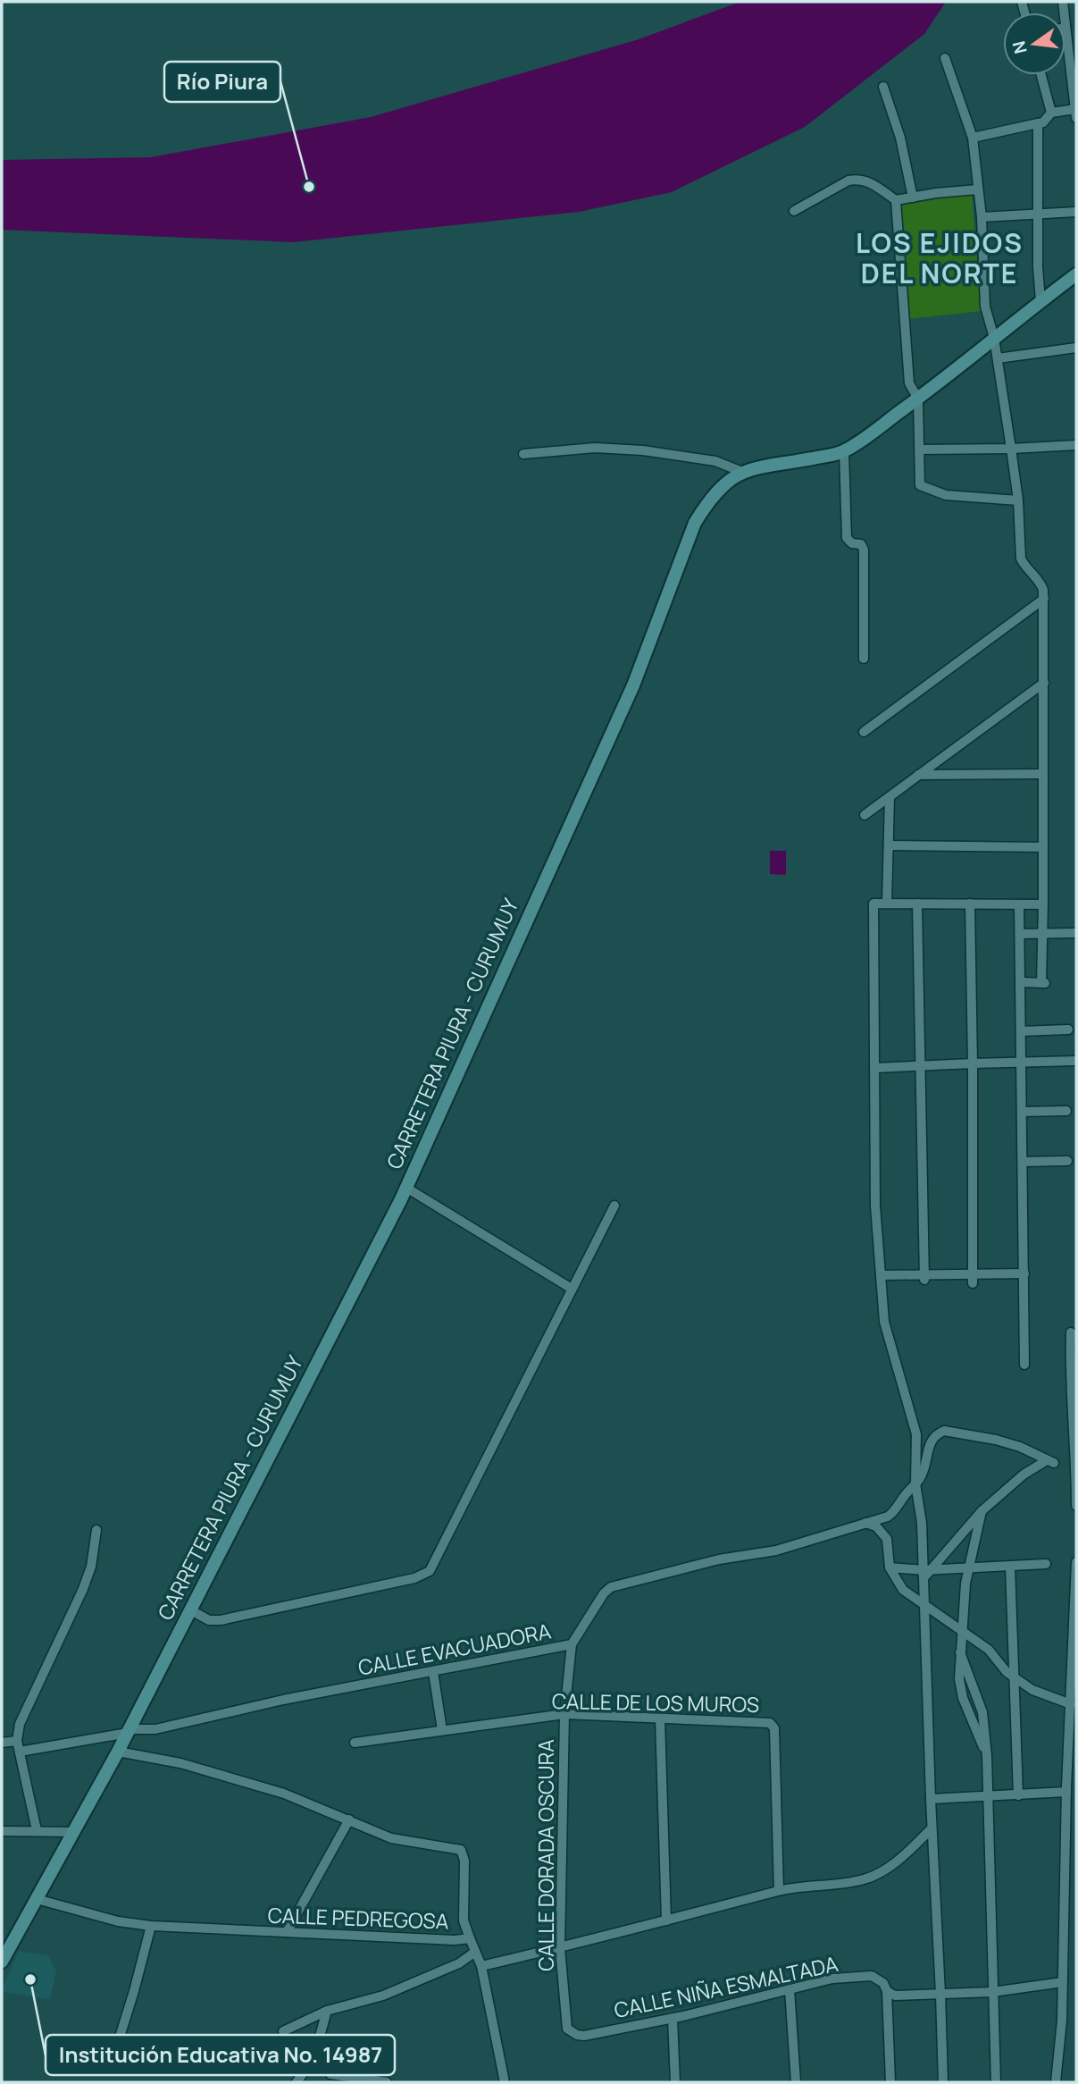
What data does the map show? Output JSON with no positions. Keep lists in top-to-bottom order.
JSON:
{
  "streets": {
    "main road": ["CARRETERA PIURA - CURUMUY"],
    "street": [
      "CALLE EVACUADORA",
      "CALLE DE LOS MUROS",
      "CALLE DORADA OSCURA",
      "CALLE PEDREGOSA",
      "CALLE NIÑA ESMALTADA"
    ]
  },
  "crossings": [
    ["CARRETERA PIURA - CURUMUY", "CALLE EVACUADORA"],
    ["CARRETERA PIURA - CURUMUY", "CALLE PEDREGOSA"],
    ["CALLE EVACUADORA", "CALLE DORADA OSCURA"],
    ["CALLE DE LOS MUROS", "CALLE DORADA OSCURA"],
    ["CALLE DORADA OSCURA", "CALLE NIÑA ESMALTADA"]
  ],
  "districts": ["LOS EJIDOS DEL NORTE"],
  "places": ["Río Piura", "Institución Educativa No. 14987"],
  "north": "left"
}
